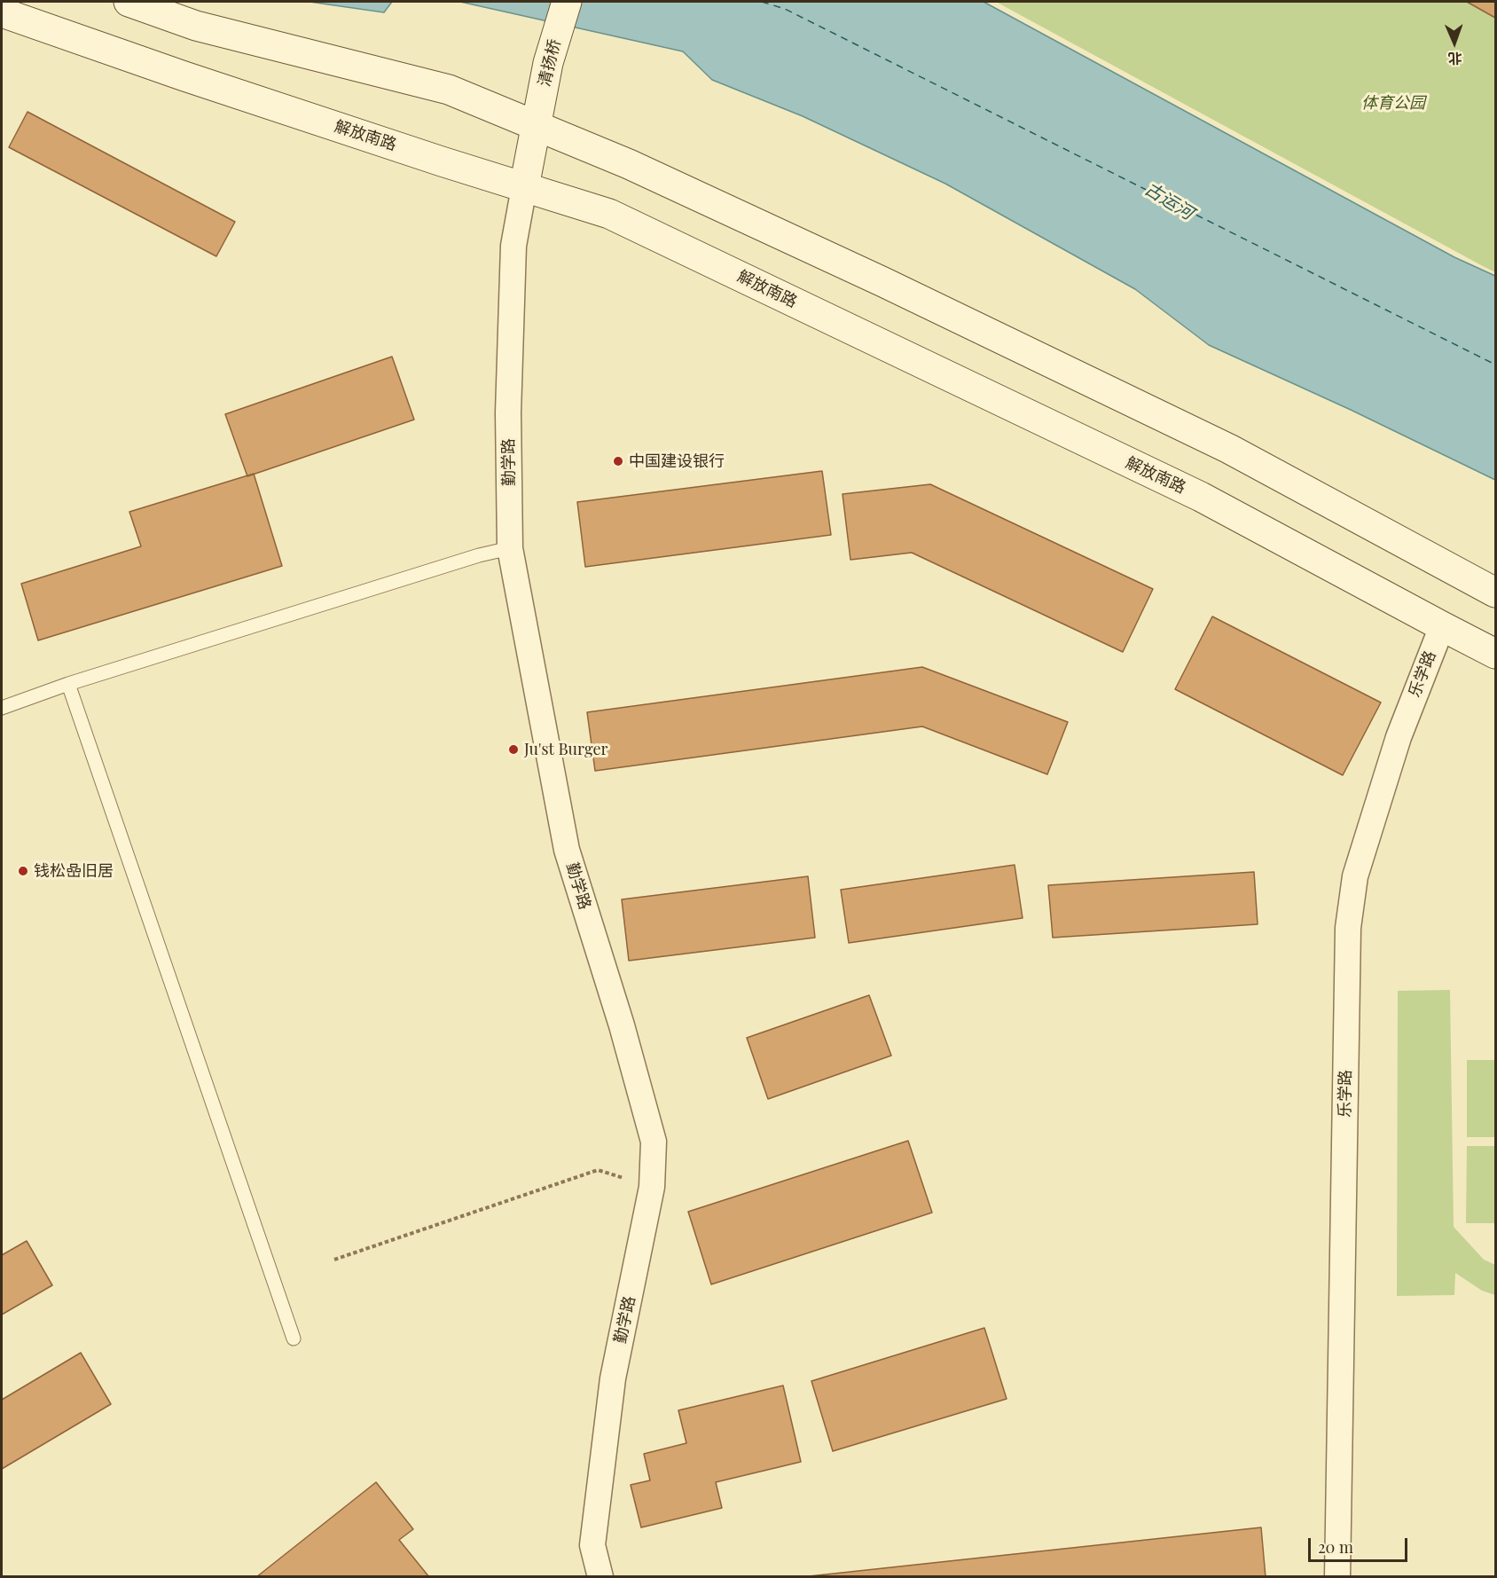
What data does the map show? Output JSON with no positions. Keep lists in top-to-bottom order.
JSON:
{
  "streets": {
    "main road": ["清扬桥", "解放南路"],
    "street": ["勤学路", "乐学路"]
  },
  "crossings": [
    ["清扬桥", "解放南路"],
    ["清扬桥", "勤学路"],
    ["解放南路", "勤学路"],
    ["解放南路", "乐学路"]
  ],
  "water": ["古运河"],
  "parks": ["体育公园"],
  "places": ["中国建设银行", "Ju'st Burger", "钱松喦旧居"],
  "scale_bar": "20 m",
  "north": "bottom"
}
